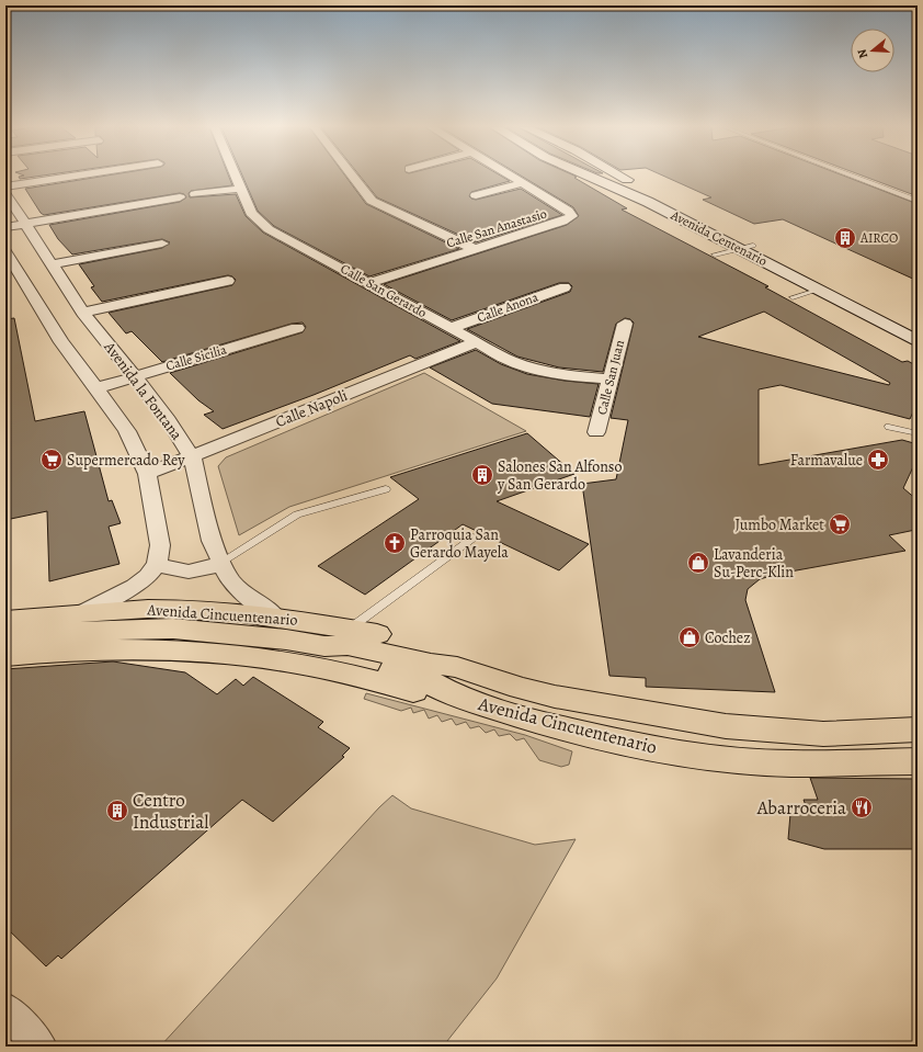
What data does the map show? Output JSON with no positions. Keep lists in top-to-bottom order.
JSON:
{
  "streets": {
    "main road": ["Avenida Centenario", "Avenida Cincuentenario"],
    "street": [
      "Calle San Anastasio",
      "Calle San Gerardo",
      "Calle Anona",
      "Calle Sicilia",
      "Calle San Juan",
      "Avenida la Fontana",
      "Calle Napoli"
    ]
  },
  "crossings": [
    ["Calle San Anastasio", "Calle San Gerardo"],
    ["Calle San Gerardo", "Calle Anona"],
    ["Calle San Gerardo", "Calle San Juan"],
    ["Calle San Gerardo", "Calle Napoli"],
    ["Calle Sicilia", "Avenida la Fontana"],
    ["Avenida la Fontana", "Calle Napoli"],
    ["Avenida la Fontana", "Avenida Cincuentenario"]
  ],
  "places": {
    "building": ["AIRCO", "Salones San Alfonso y San Gerardo", "Centro Industrial"],
    "supermarket": ["Supermercado Rey", "Jumbo Market"],
    "pharmacy": ["Farmavalue"],
    "church": ["Parroquia San Gerardo Mayela"],
    "shop": ["Lavanderia Su-Perc-Klin", "Cochez"],
    "restaurant": ["Abarroceria"]
  },
  "north": "left"
}
